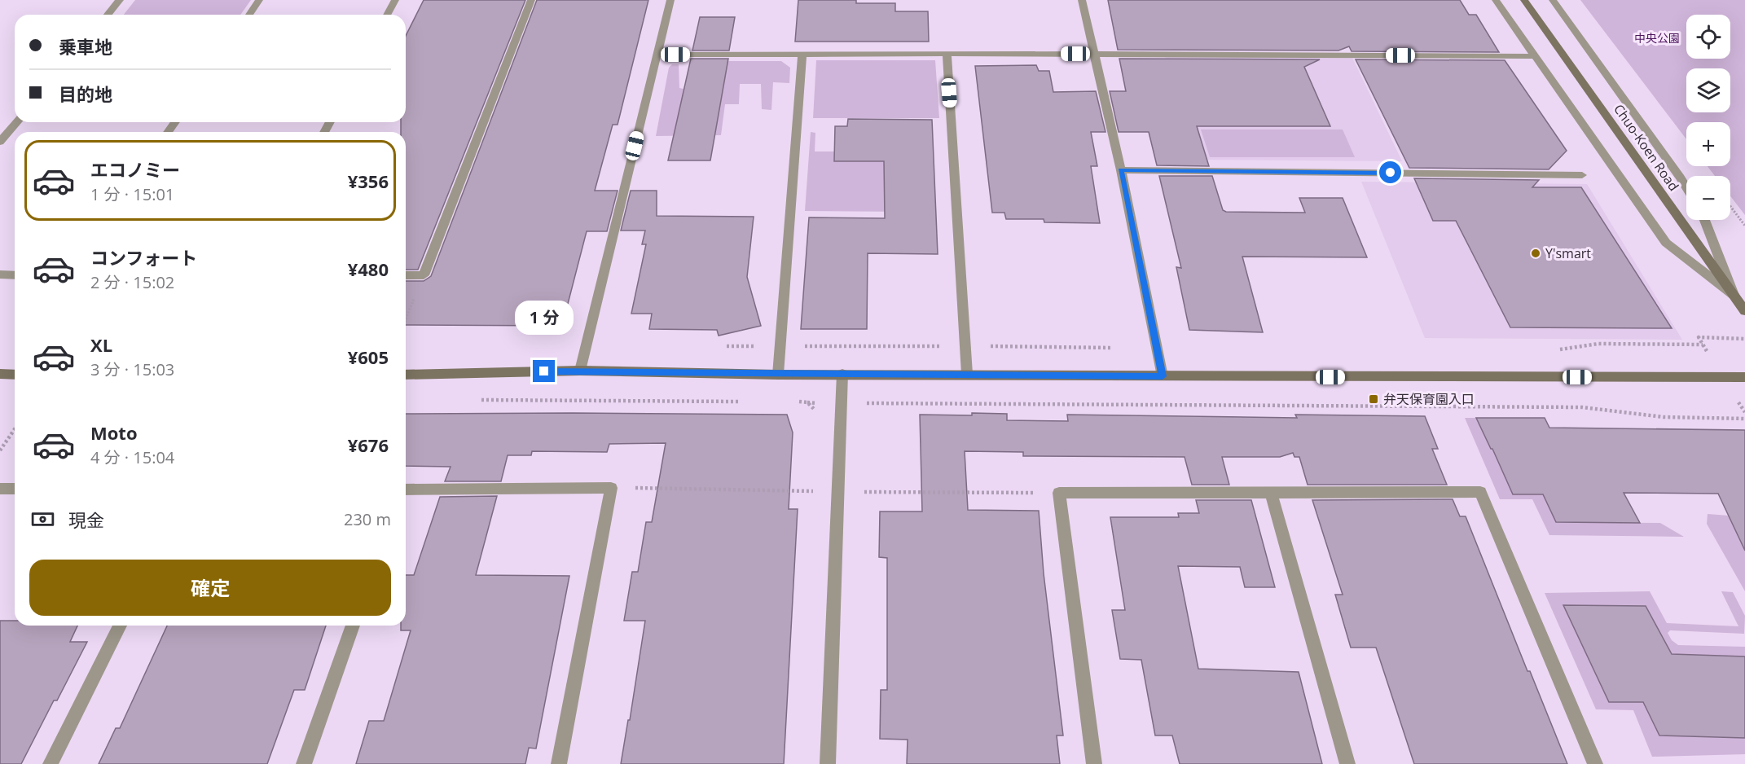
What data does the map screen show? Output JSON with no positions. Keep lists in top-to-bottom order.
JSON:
{
  "streets": {
    "street": ["Chuo-Koen Road"]
  },
  "parks": ["中央公園"],
  "places": {
    "other": ["Y'smart"],
    "transit": ["弁天保育園入口"]
  },
  "page": {
    "map_buttons": ["+", "−"],
    "banner": ["乗車地", "目的地"],
    "list": [
      {
        "name": "エコノミー",
        "note": "1 分 · 15:01",
        "value": "¥356"
      },
      {
        "name": "コンフォート",
        "note": "2 分 · 15:02",
        "value": "¥480"
      },
      {
        "name": "XL",
        "note": "3 分 · 15:03",
        "value": "¥605"
      },
      {
        "name": "Moto",
        "note": "4 分 · 15:04",
        "value": "¥676"
      }
    ],
    "bubble": "1 分",
    "pay": ["現金", "230 m"],
    "buttons": "確定"
  }
}
